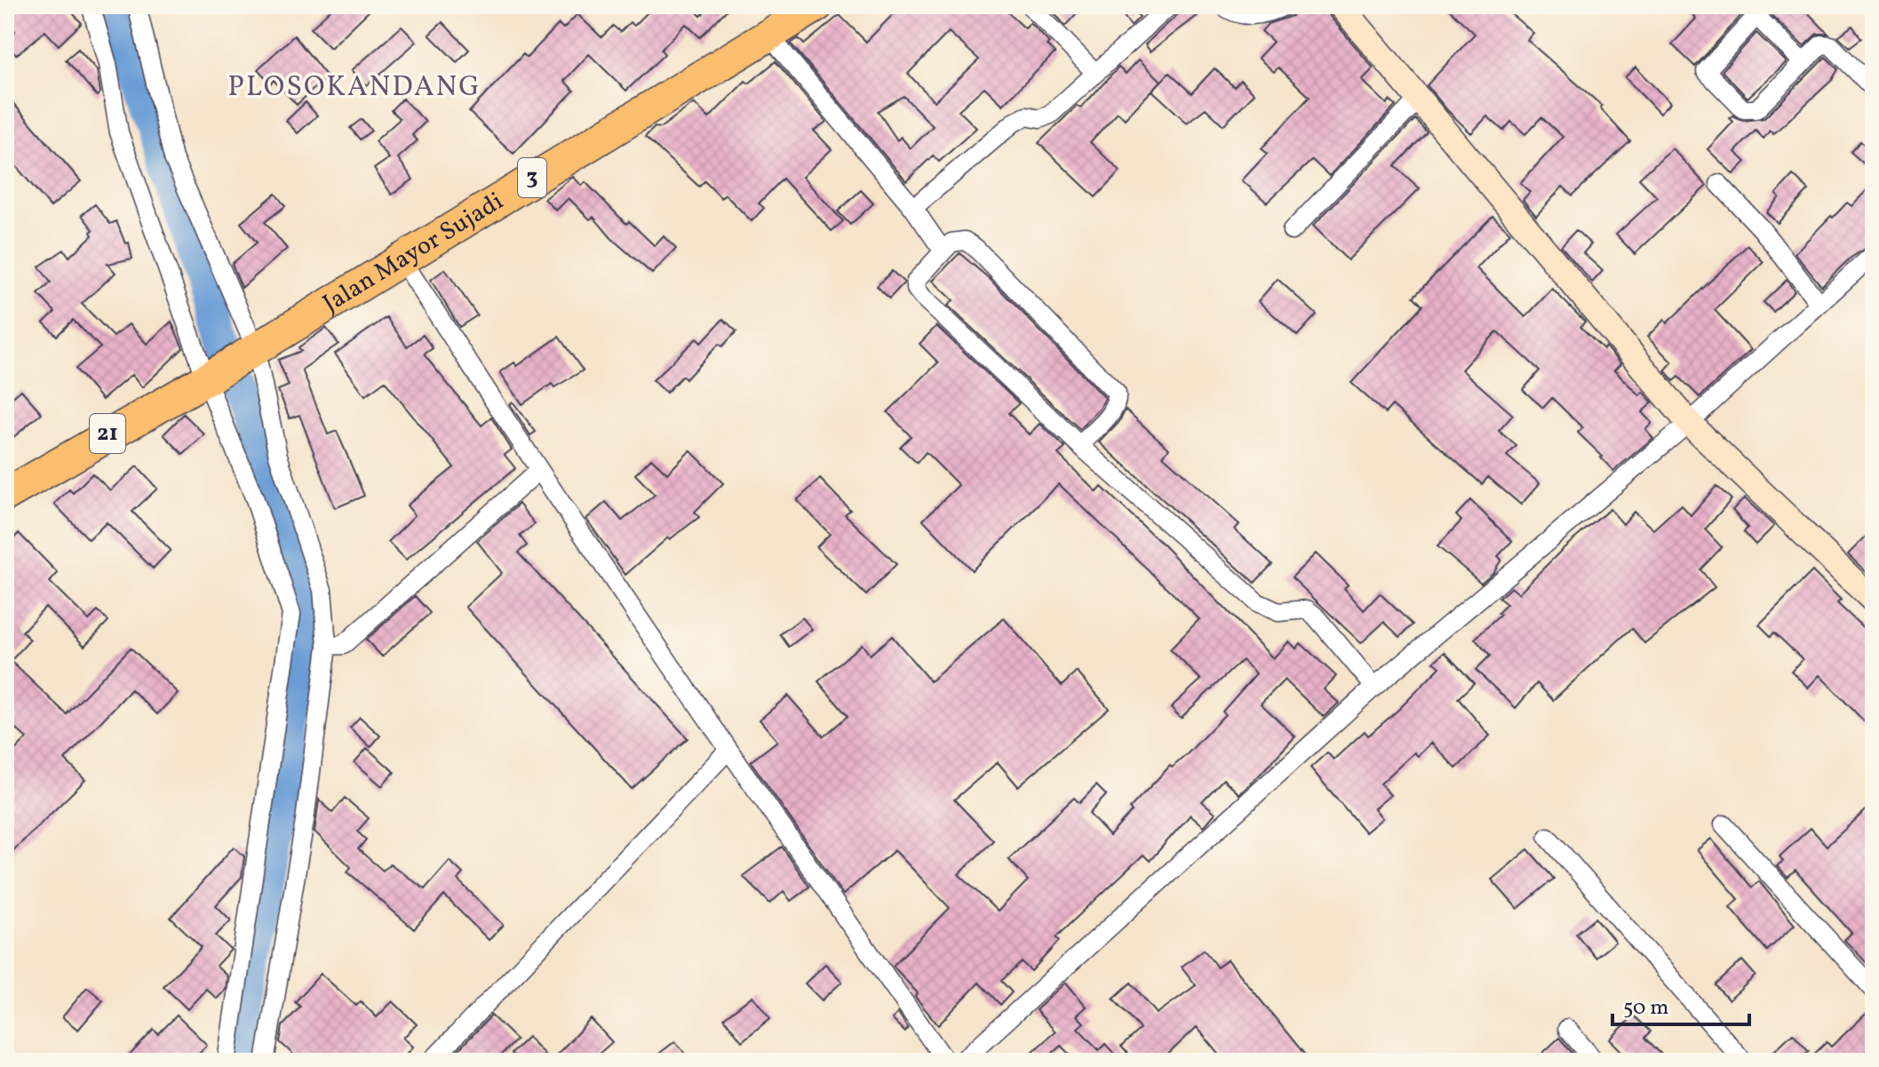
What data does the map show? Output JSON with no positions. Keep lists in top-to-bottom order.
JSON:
{
  "streets": {
    "highway": ["3", "Jalan Mayor Sujadi", "21"]
  },
  "districts": ["PLOSOKANDANG"],
  "scale_bar": "50 m"
}
